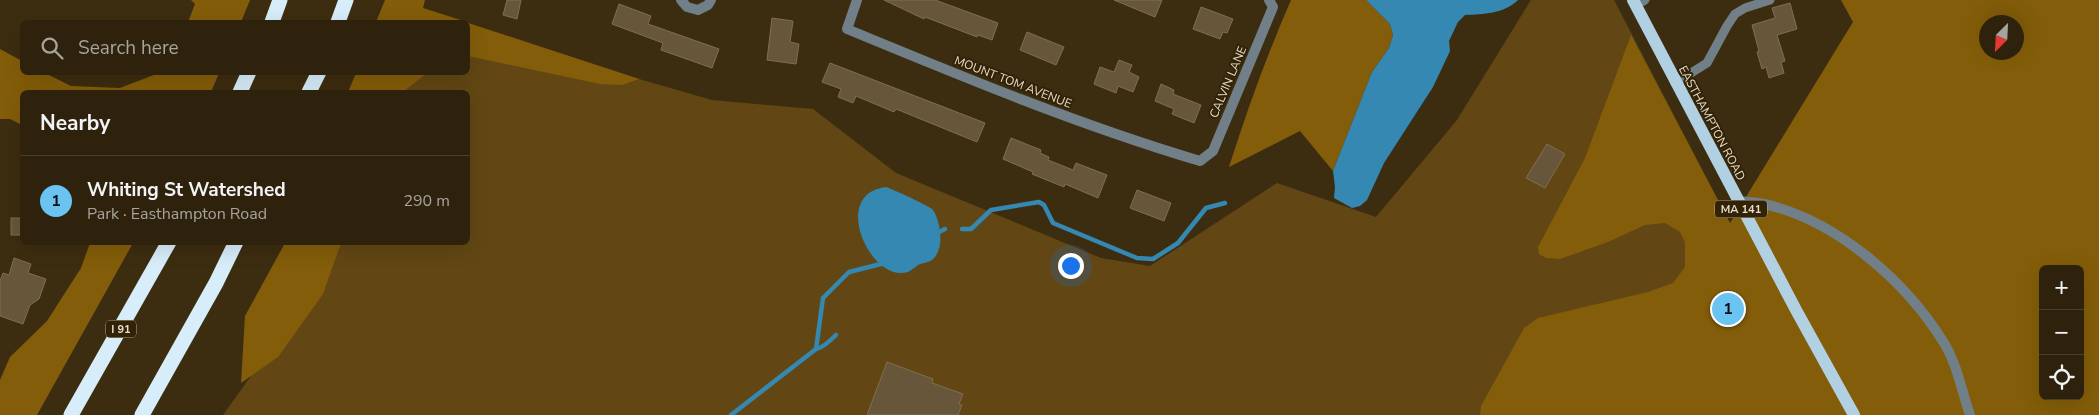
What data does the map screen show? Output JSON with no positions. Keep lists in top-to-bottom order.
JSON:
{
  "streets": {
    "highway": ["I 91"],
    "main road": ["EASTHAMPTON ROAD", "MA 141"],
    "street": ["MOUNT TOM AVENUE", "CALVIN LANE"]
  },
  "crossings": [
    ["MOUNT TOM AVENUE", "CALVIN LANE"]
  ],
  "north": "bottom left",
  "page": {
    "search": "Search here",
    "heading": "Nearby",
    "list": [
      {
        "mark": "1",
        "name": "Whiting St Watershed",
        "note": "Park · Easthampton Road",
        "value": "290 m"
      }
    ],
    "map_buttons": ["+", "−"],
    "pins": "1"
  }
}
